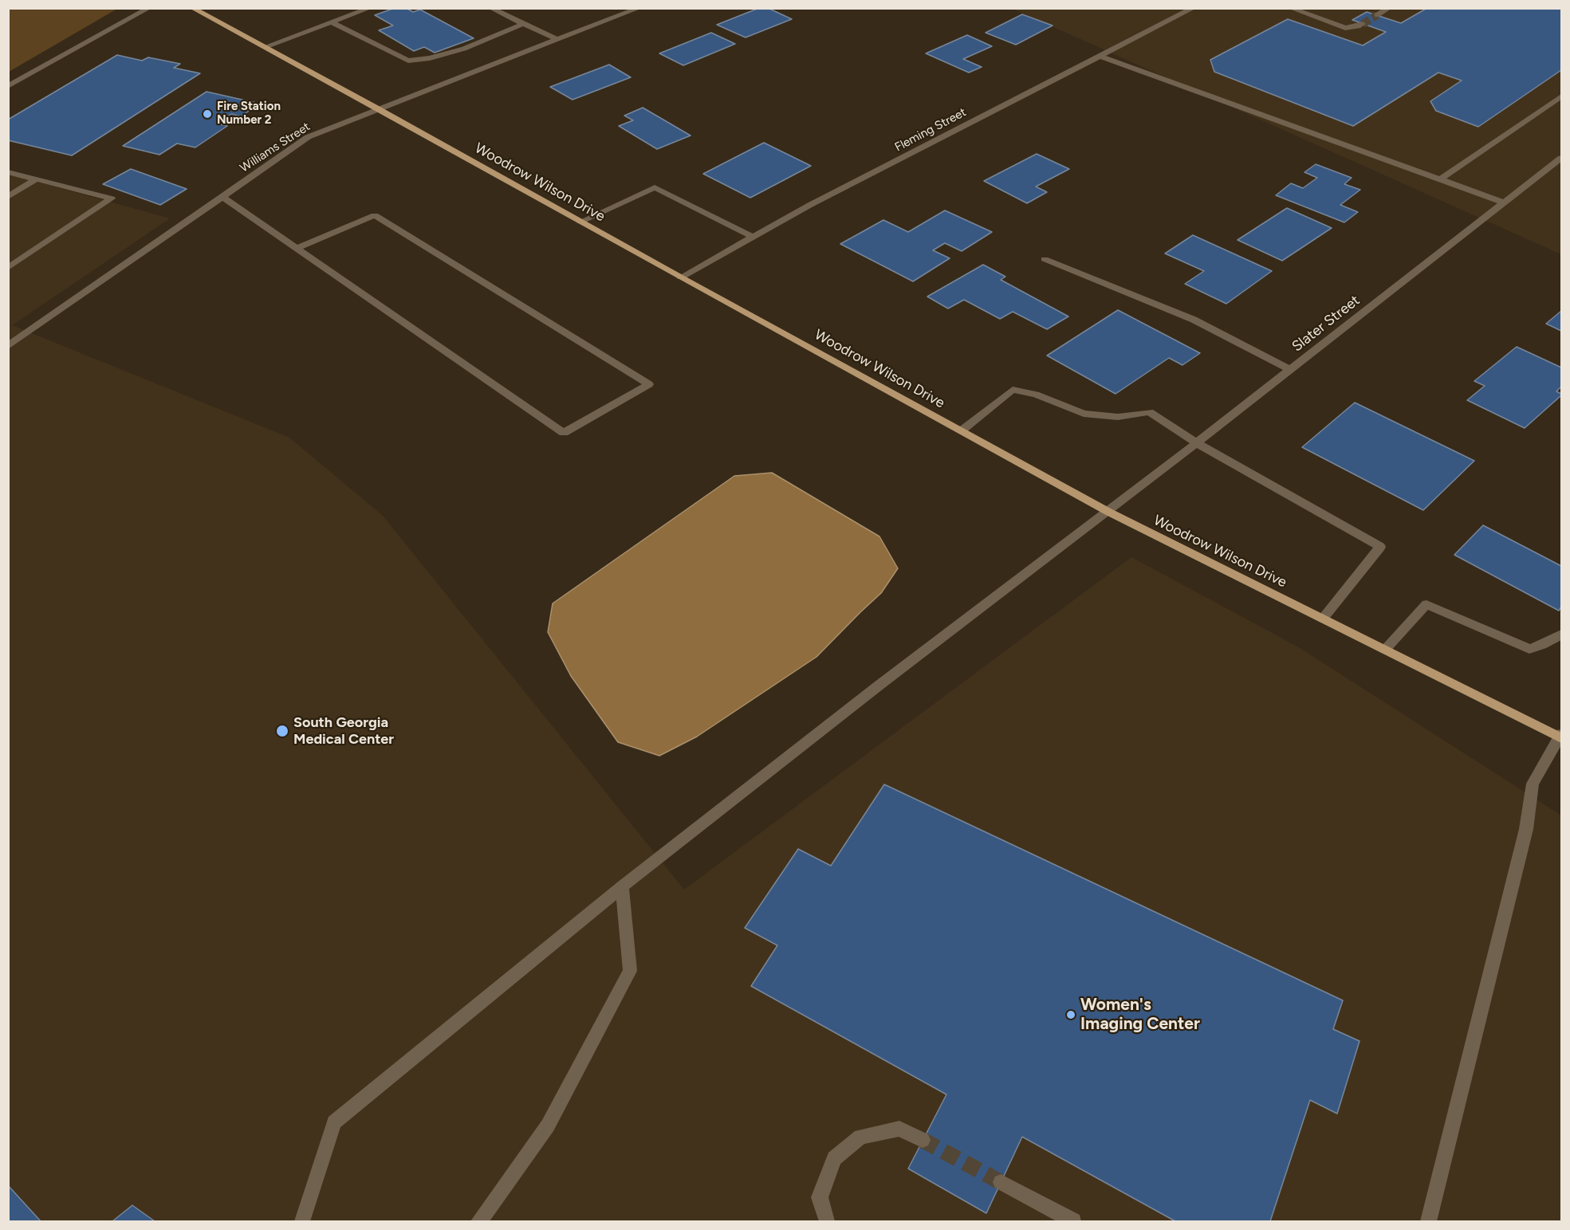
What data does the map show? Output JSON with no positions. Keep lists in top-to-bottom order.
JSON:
{
  "streets": {
    "main road": ["Woodrow Wilson Drive"],
    "street": ["Fleming Street", "Williams Street", "Slater Street"]
  },
  "crossings": [
    ["Fleming Street", "Woodrow Wilson Drive"],
    ["Williams Street", "Woodrow Wilson Drive"],
    ["Woodrow Wilson Drive", "Slater Street"]
  ],
  "places": ["Fire Station Number 2", "South Georgia Medical Center", "Women's Imaging Center"]
}
